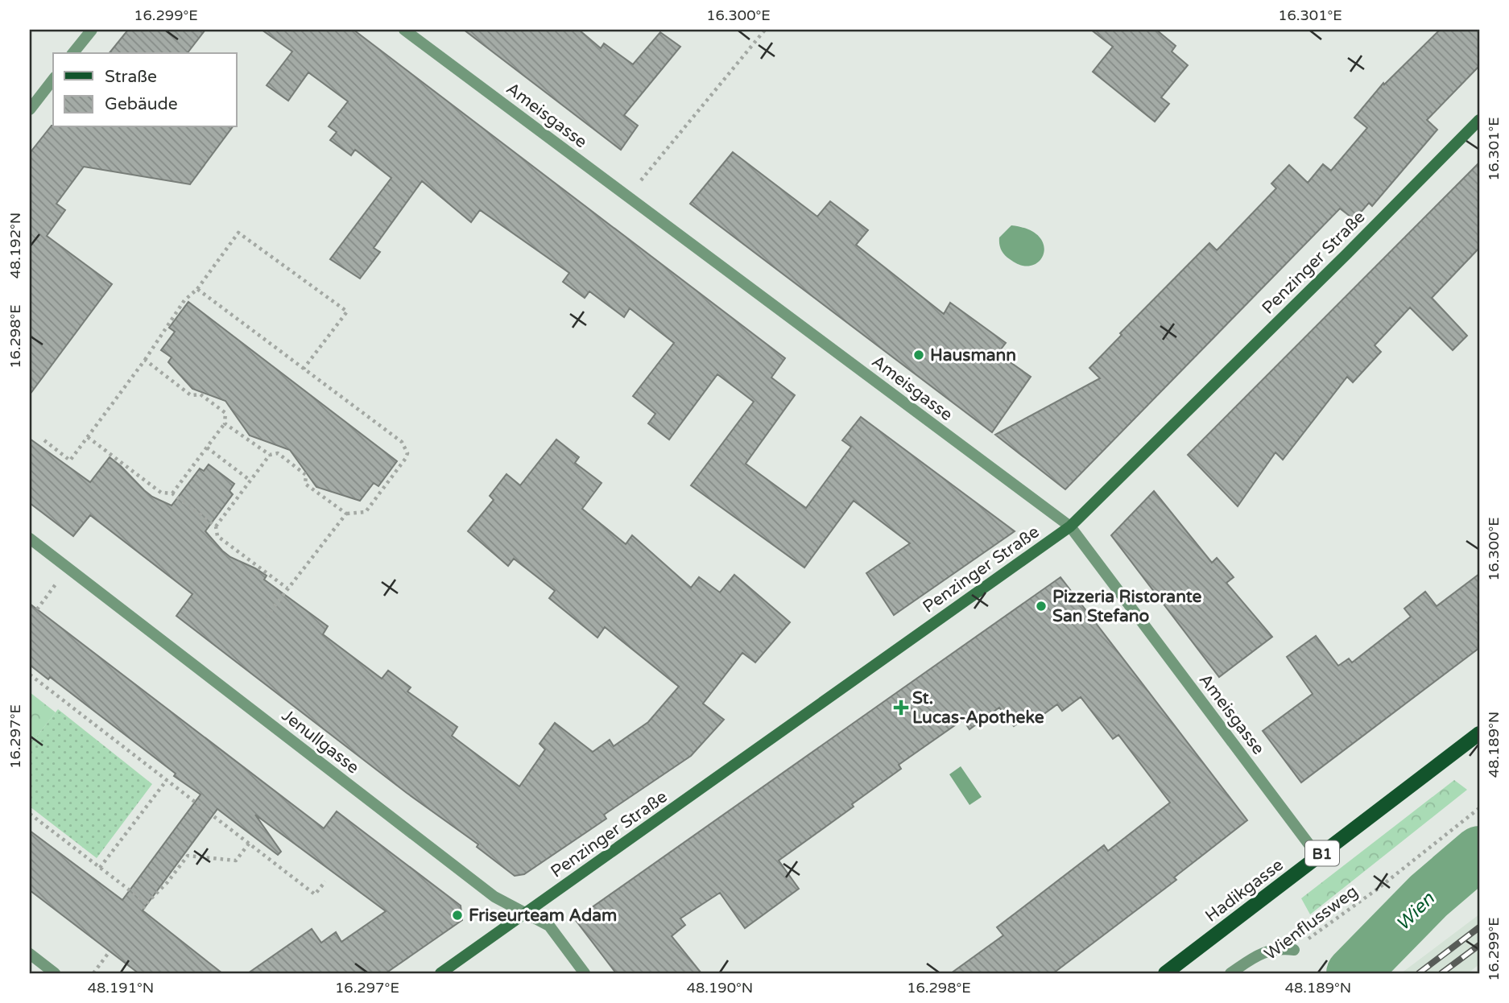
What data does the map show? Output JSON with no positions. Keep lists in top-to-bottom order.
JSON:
{
  "streets": {
    "main road": ["B1", "Hadikgasse"],
    "street": ["Ameisgasse", "Penzinger Straße", "Jenullgasse"],
    "path": ["Wienflussweg"]
  },
  "crossings": [
    ["Ameisgasse", "Penzinger Straße"],
    ["Ameisgasse", "Hadikgasse"],
    ["Penzinger Straße", "Jenullgasse"]
  ],
  "water": ["Wien"],
  "places": {
    "other": ["Hausmann", "Pizzeria Ristorante San Stefano", "Friseurteam Adam"],
    "health": ["St. Lucas-Apotheke"]
  },
  "legend": ["Straße", "Gebäude"],
  "coordinates": [
    "16.299°E",
    "16.300°E",
    "16.301°E",
    "48.192°N",
    "16.298°E",
    "16.297°E",
    "48.189°N",
    "48.191°N",
    "48.190°N"
  ]
}
